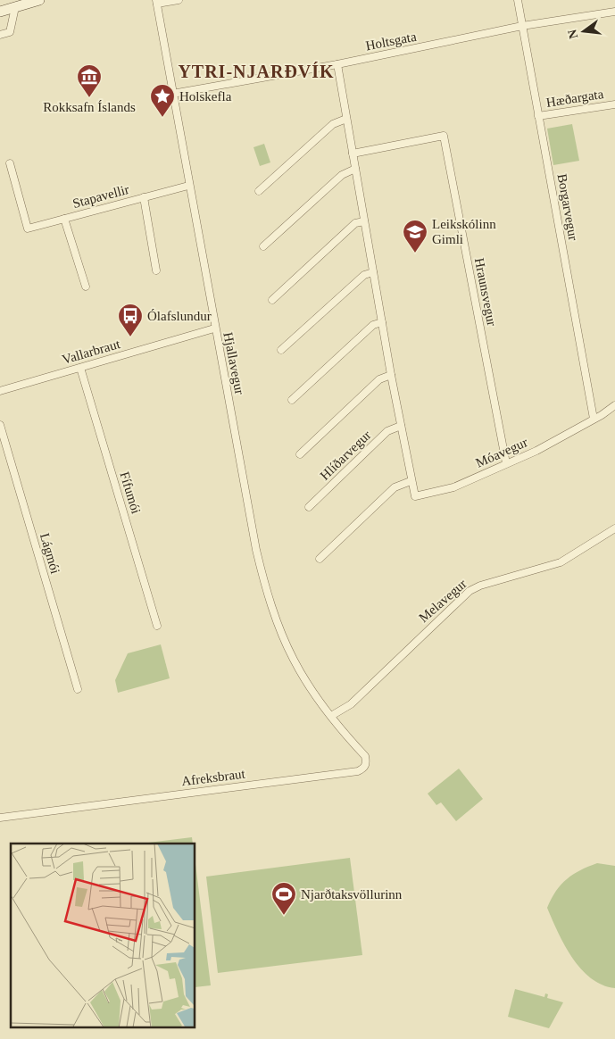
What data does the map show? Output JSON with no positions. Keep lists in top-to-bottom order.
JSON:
{
  "streets": {
    "street": [
      "Holtsgata",
      "Hæðargata",
      "Stapavellir",
      "Borgarvegur",
      "Hraunsvegur",
      "Vallarbraut",
      "Hjallavegur",
      "Móavegur",
      "Hlíðarvegur",
      "Fífumói",
      "Lágmói",
      "Melavegur",
      "Afreksbraut"
    ]
  },
  "crossings": [
    ["Holtsgata", "Borgarvegur"],
    ["Holtsgata", "Hjallavegur"],
    ["Hæðargata", "Borgarvegur"],
    ["Stapavellir", "Hjallavegur"],
    ["Borgarvegur", "Móavegur"],
    ["Hraunsvegur", "Móavegur"],
    ["Vallarbraut", "Hjallavegur"],
    ["Vallarbraut", "Fífumói"],
    ["Hjallavegur", "Melavegur"],
    ["Hjallavegur", "Afreksbraut"],
    ["Melavegur", "Afreksbraut"]
  ],
  "districts": ["YTRI-NJARÐVÍK"],
  "places": {
    "museum": ["Rokksafn Íslands"],
    "place": ["Holskefla"],
    "school or university": ["Leikskólinn Gimli"],
    "bus stop": ["Ólafslundur"],
    "sports": ["Njarðtaksvöllurinn"]
  },
  "north": "left"
}
